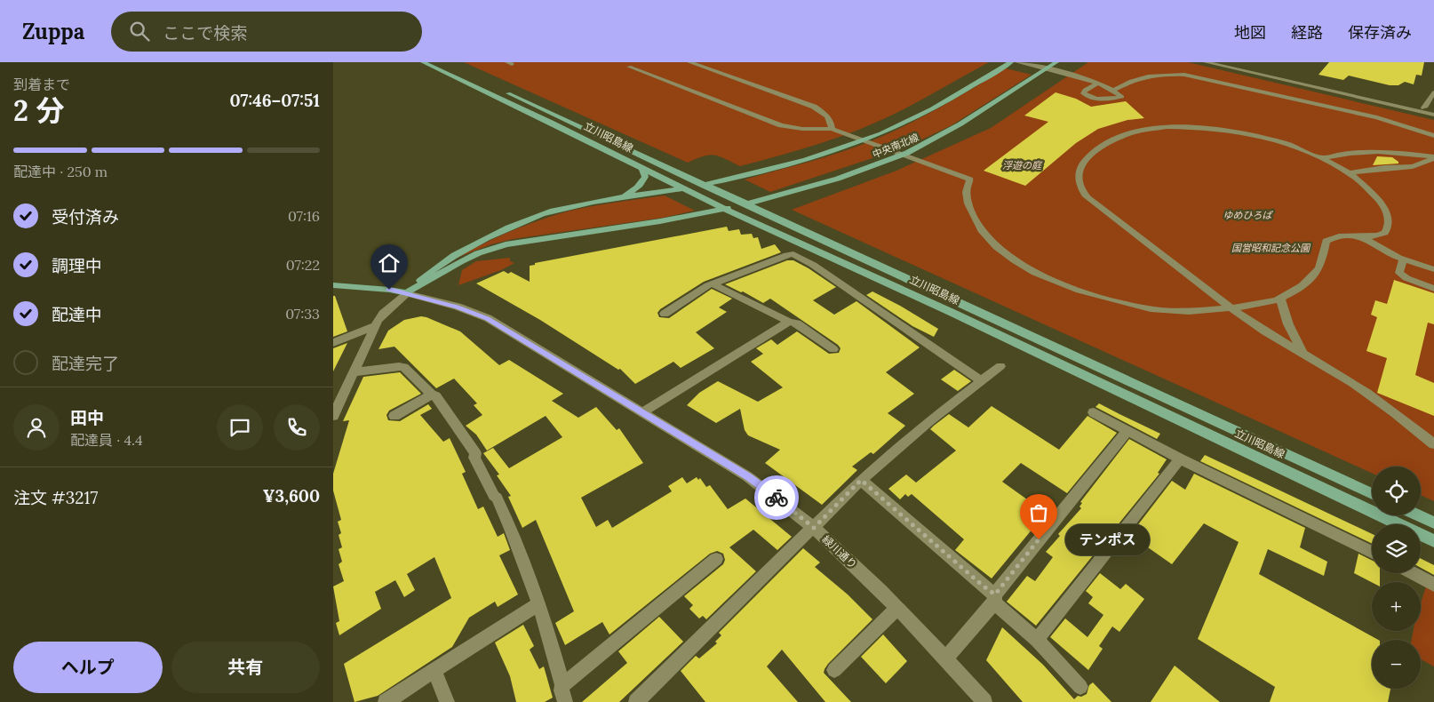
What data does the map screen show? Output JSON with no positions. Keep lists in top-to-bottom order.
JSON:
{
  "streets": {
    "main road": ["立川昭島線", "中央南北線", "緑川通り"]
  },
  "crossings": [
    ["立川昭島線", "中央南北線"],
    ["中央南北線", "緑川通り"]
  ],
  "parks": ["浮遊の庭", "ゆめひろば", "国営昭和記念公園"],
  "places": ["テンポス"],
  "page": {
    "header": "Zuppa",
    "search": "ここで検索",
    "nav": ["地図", "経路", "保存済み"],
    "heading": ["2 分", "到着まで", "07:46–07:51"],
    "panel": [
      "田中",
      "配達員 · 4.4",
      "注文 #3217",
      "¥3,600"
    ],
    "bar": "配達中 · 250 m",
    "list": [
      ["受付済み", "07:16"],
      ["調理中", "07:22"],
      ["配達中", "07:33"],
      "配達完了"
    ],
    "map_buttons": ["+", "−"],
    "bubble": "テンポス",
    "buttons": ["ヘルプ", "共有"]
  }
}
